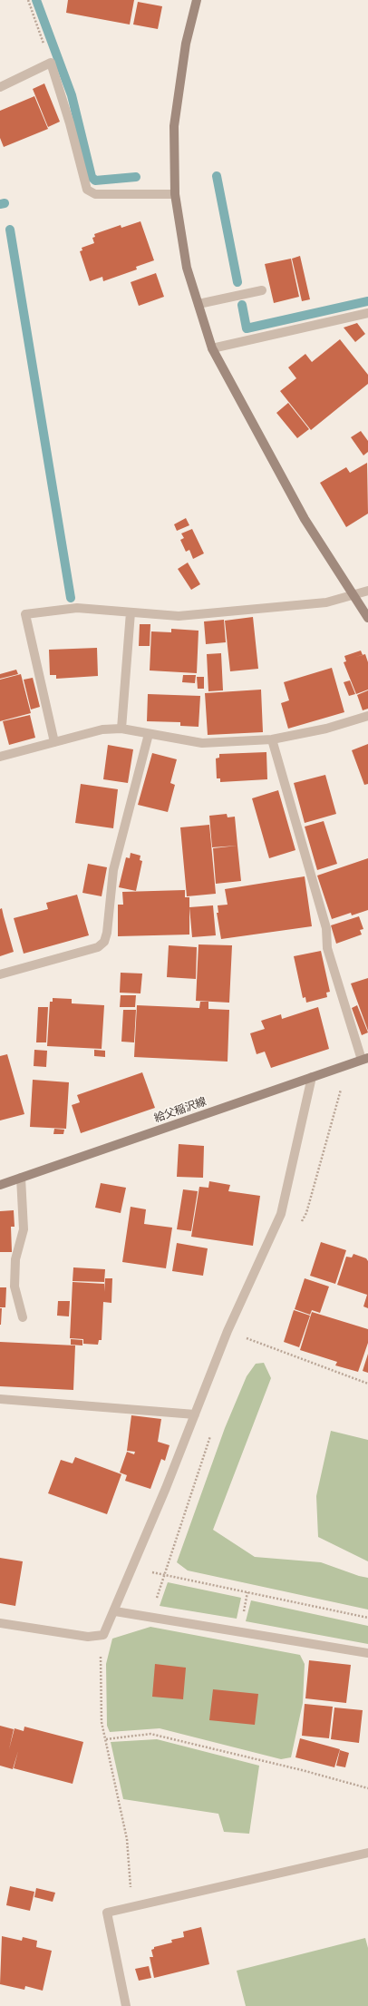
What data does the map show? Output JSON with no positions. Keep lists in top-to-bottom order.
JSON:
{
  "streets": {
    "street": ["給父稲沢線"]
  }
}
